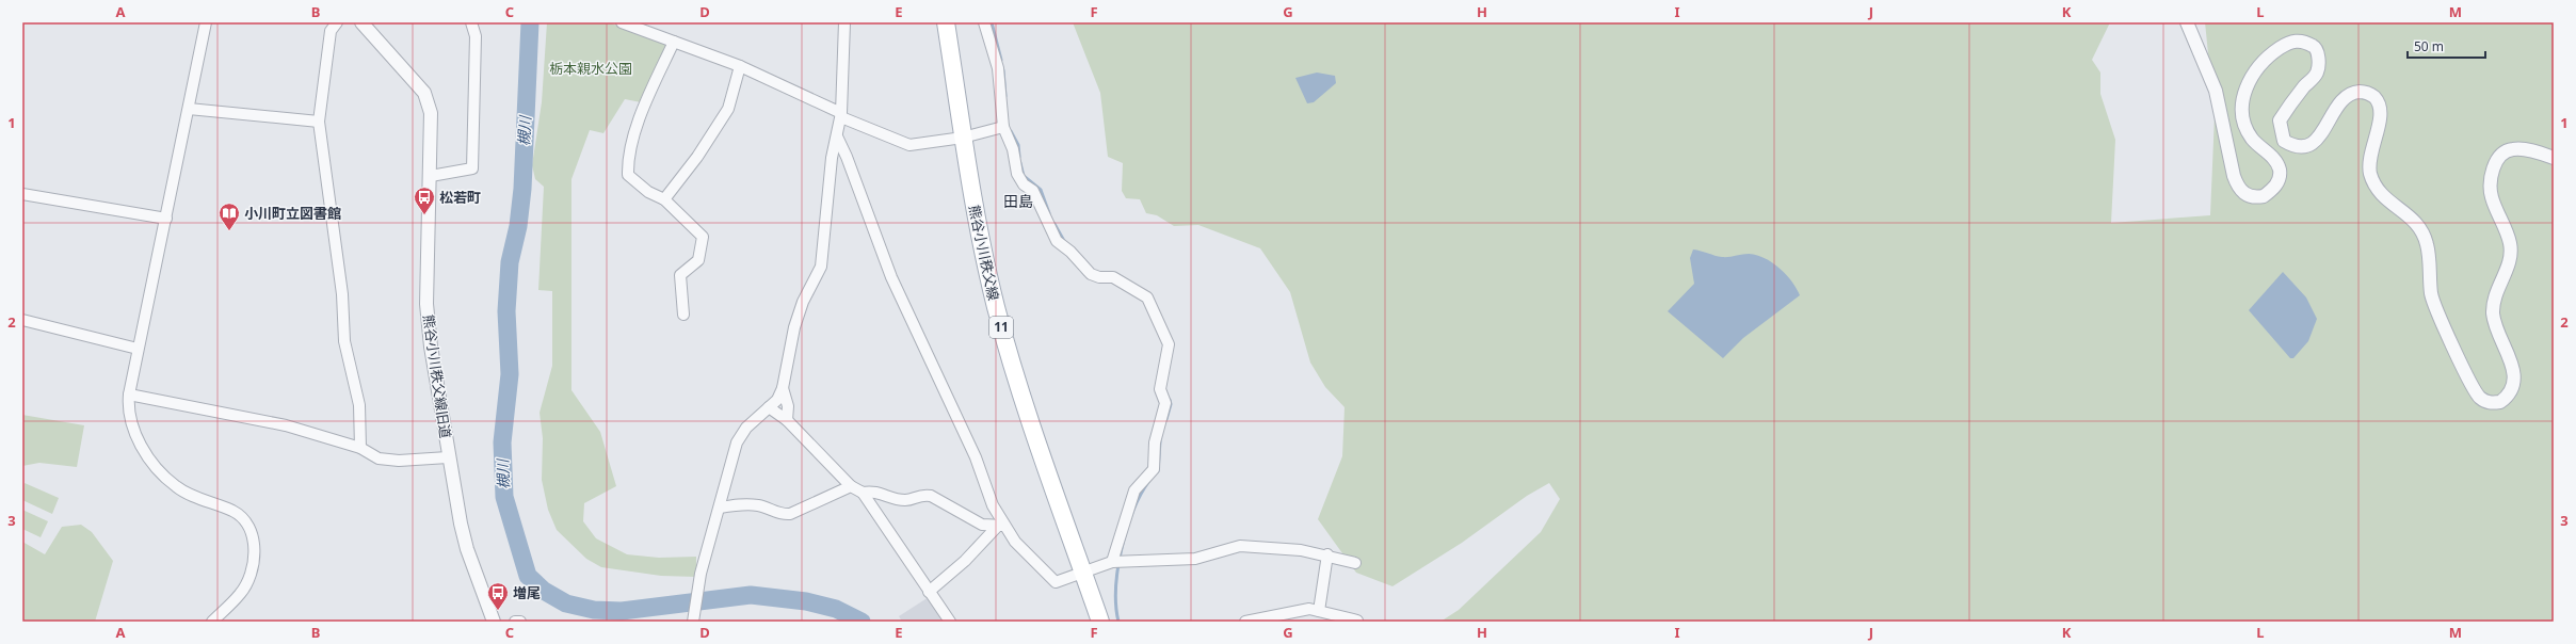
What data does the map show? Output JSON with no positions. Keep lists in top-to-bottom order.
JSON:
{
  "streets": {
    "main road": ["熊谷小川秩父線", "11"],
    "street": ["熊谷小川秩父線旧道"]
  },
  "districts": ["田島"],
  "water": ["槻川"],
  "parks": ["栃本親水公園"],
  "places": {
    "bus stop": ["松若町", "増尾"],
    "library": ["小川町立図書館"]
  },
  "scale_bar": "50 m",
  "grid": {
    "columns": [
      "A",
      "B",
      "C",
      "D",
      "E",
      "F",
      "G",
      "H",
      "I",
      "J",
      "K",
      "L",
      "M"
    ],
    "rows": ["1", "2", "3"]
  }
}
